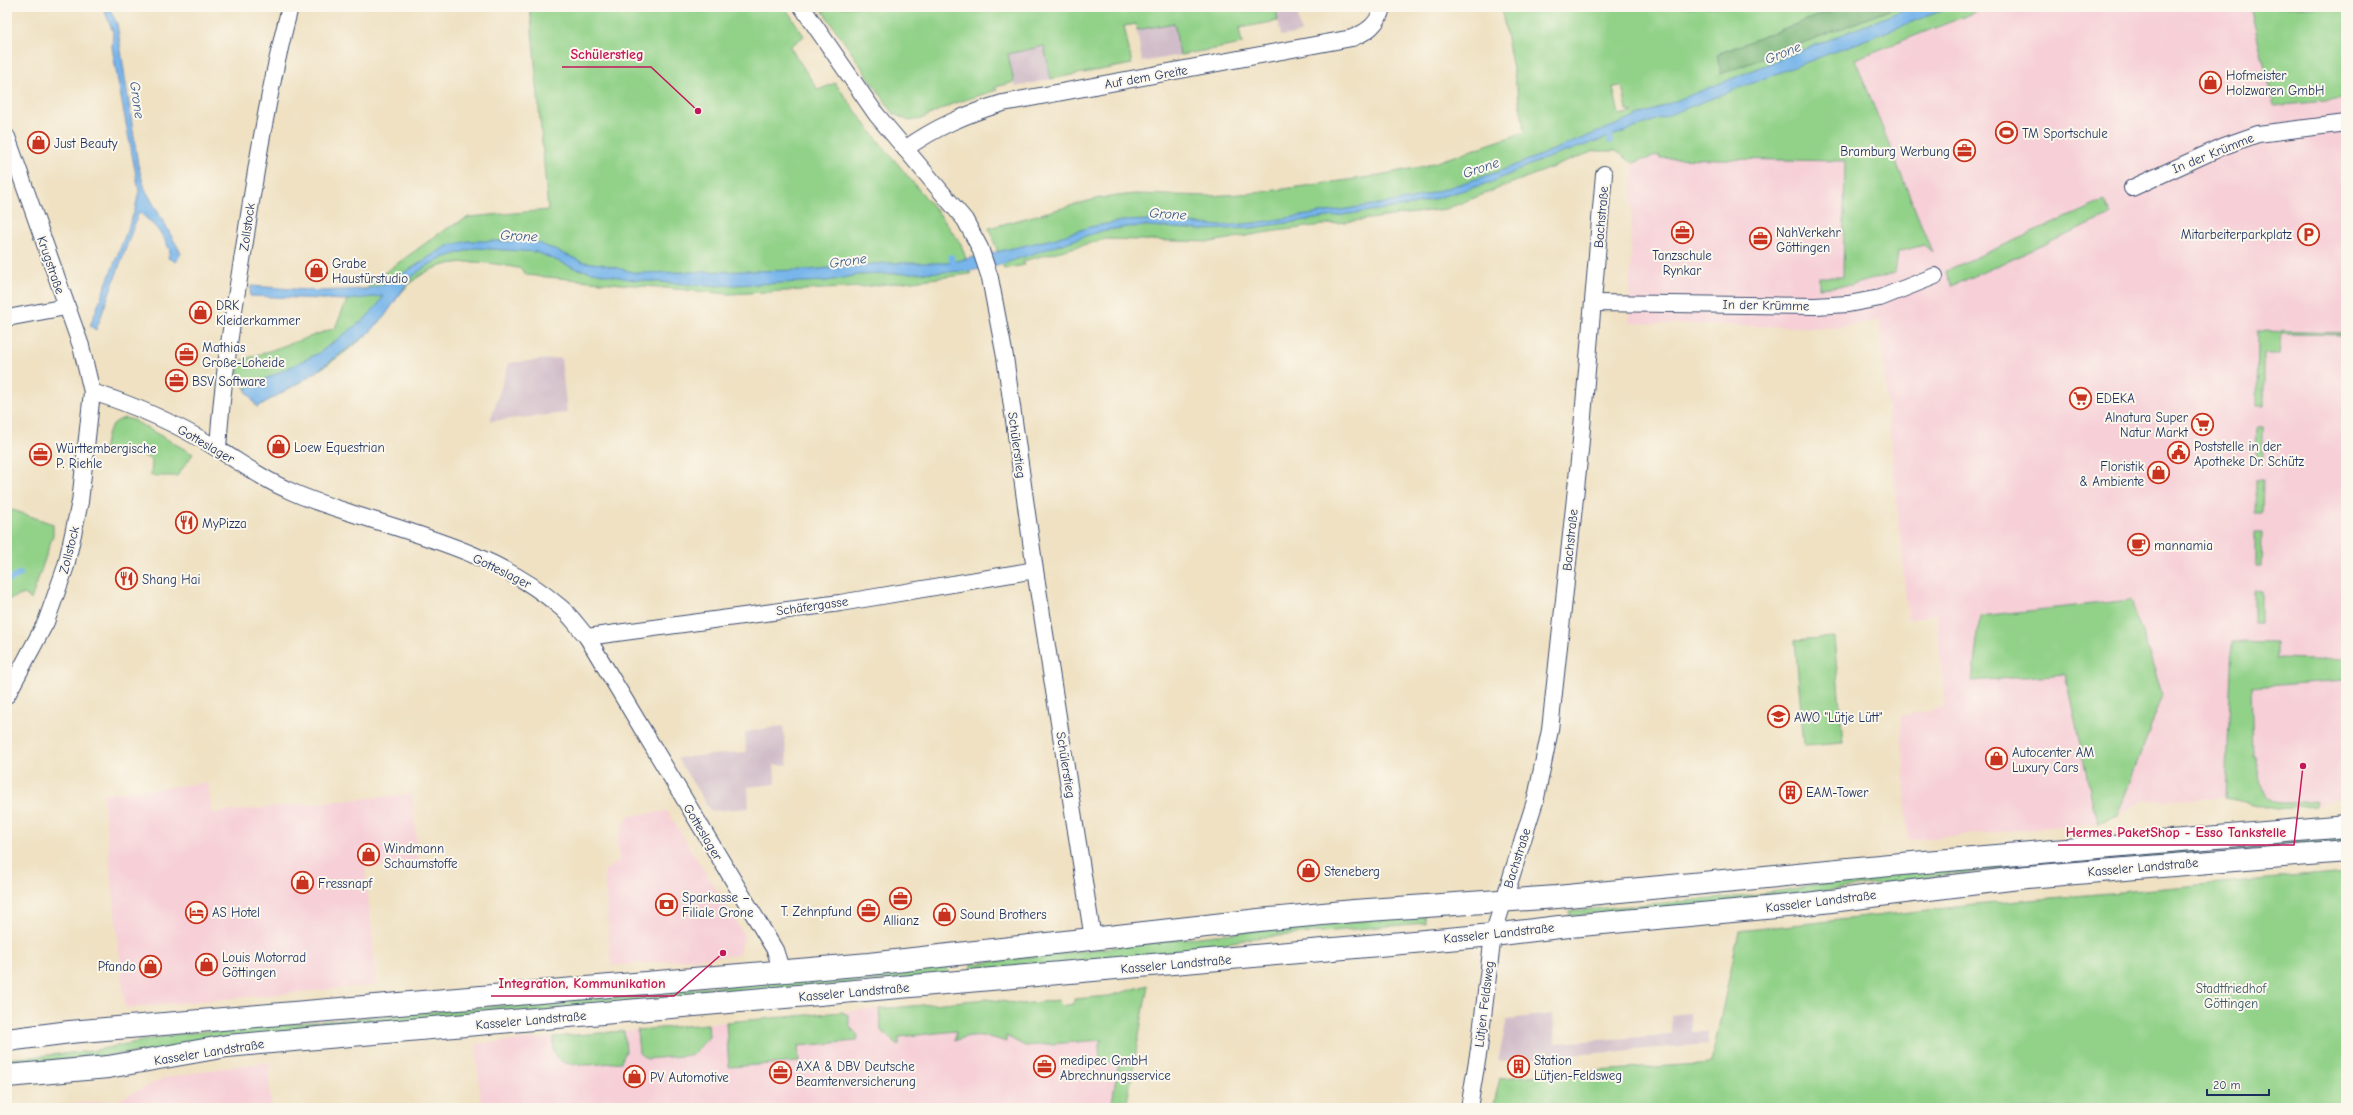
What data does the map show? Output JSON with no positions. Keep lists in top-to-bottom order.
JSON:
{
  "streets": {
    "main road": ["Kasseler Landstraße"],
    "street": [
      "Auf dem Greite",
      "In der Krümme",
      "Bachstraße",
      "Zollstock",
      "Krugstraße",
      "Gotteslager",
      "Schülerstieg",
      "Schäfergasse",
      "Lütjen Feldsweg"
    ]
  },
  "crossings": [
    ["Auf dem Greite", "Schülerstieg"],
    ["In der Krümme", "Bachstraße"],
    ["Bachstraße", "Kasseler Landstraße"],
    ["Bachstraße", "Lütjen Feldsweg"],
    ["Zollstock", "Krugstraße"],
    ["Zollstock", "Gotteslager"],
    ["Krugstraße", "Gotteslager"],
    ["Gotteslager", "Schäfergasse"],
    ["Gotteslager", "Kasseler Landstraße"],
    ["Schülerstieg", "Schäfergasse"],
    ["Schülerstieg", "Kasseler Landstraße"],
    ["Kasseler Landstraße", "Lütjen Feldsweg"]
  ],
  "water": ["Grone"],
  "parks": ["Stadtfriedhof Göttingen"],
  "places": {
    "shop": [
      "Hofmeister Holzwaren GmbH",
      "Just Beauty",
      "Grabe Haustürstudio",
      "DRK Kleiderkammer",
      "Loew Equestrian",
      "Floristik & Ambiente",
      "Autocenter AM Luxury Cars",
      "Windmann Schaumstoffe",
      "Steneberg",
      "Fressnapf",
      "Sound Brothers",
      "Louis Motorrad Göttingen",
      "Pfando",
      "PV Automotive"
    ],
    "other": ["Schülerstieg", "Hermes PaketShop - Esso Tankstelle", "Integration, Kommunikation"],
    "sports": ["TM Sportschule"],
    "office": [
      "Bramburg Werbung",
      "Tanzschule Rynkar",
      "NahVerkehr Göttingen",
      "Mathias Große-Loheide",
      "BSV Software",
      "Württembergische P. Riehle",
      "Allianz",
      "T. Zehnpfund",
      "medipec GmbH Abrechnungsservice",
      "AXA & DBV Deutsche Beamtenversicherung"
    ],
    "parking": ["Mitarbeiterparkplatz"],
    "supermarket": ["EDEKA", "Alnatura Super Natur Markt"],
    "public building": ["Poststelle in der Apotheke Dr. Schütz"],
    "restaurant": ["MyPizza", "Shang Hai"],
    "cafe": ["mannamia"],
    "school or university": ["AWO \"Lütje Lütt\""],
    "building": ["EAM-Tower", "Station Lütjen-Feldsweg"],
    "bank": ["Sparkasse – Filiale Grone"],
    "hotel": ["AS Hotel"]
  },
  "scale_bar": "20 m"
}
